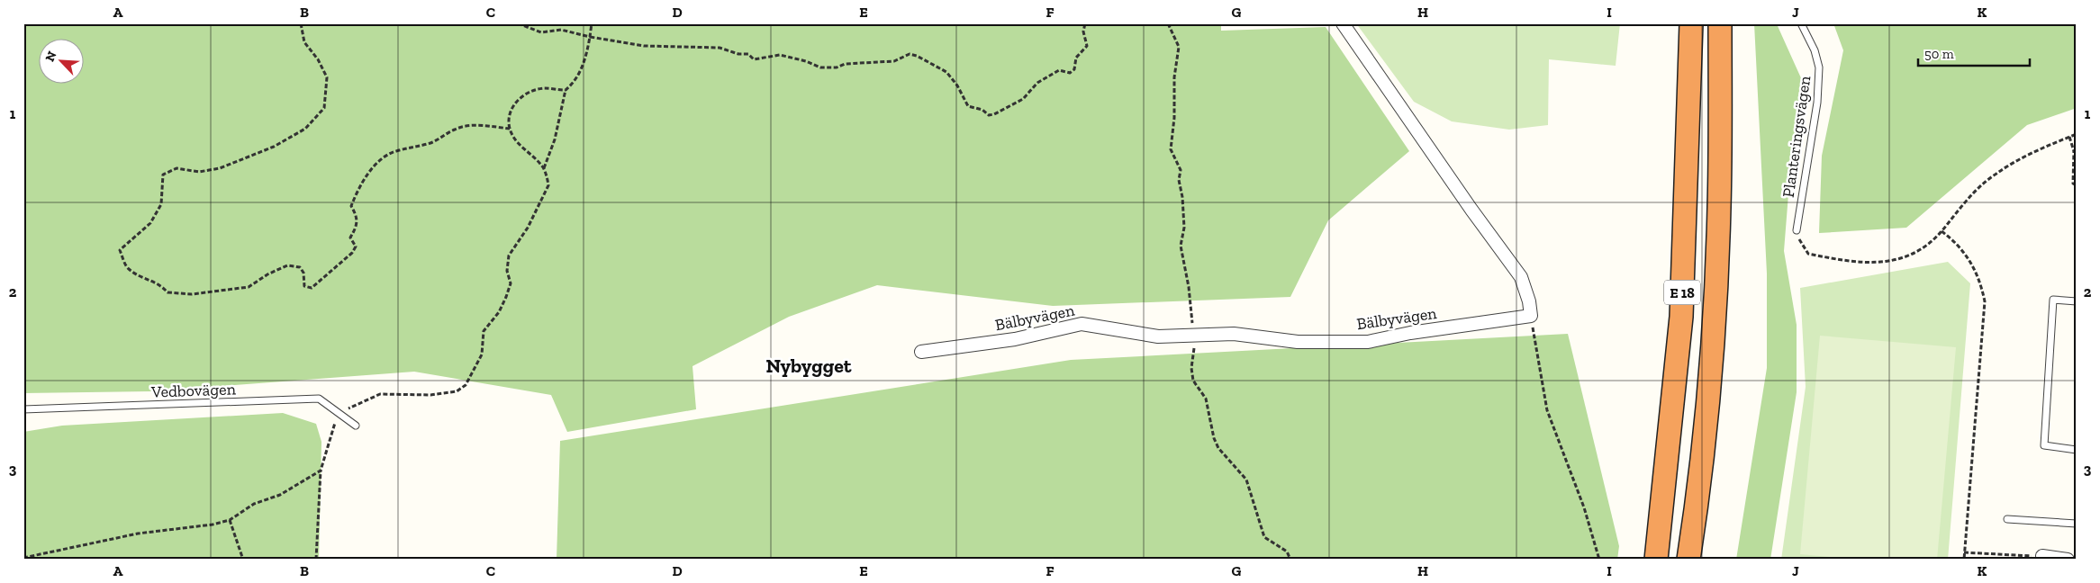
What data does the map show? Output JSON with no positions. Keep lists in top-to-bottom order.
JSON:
{
  "streets": {
    "highway": ["E 18"],
    "street": ["Bälbyvägen"],
    "lane": ["Planteringsvägen", "Vedbovägen"]
  },
  "districts": ["Nybygget"],
  "scale_bar": "50 m",
  "north": "top left",
  "grid": {
    "columns": [
      "A",
      "B",
      "C",
      "D",
      "E",
      "F",
      "G",
      "H",
      "I",
      "J",
      "K"
    ],
    "rows": ["1", "2", "3"]
  }
}
